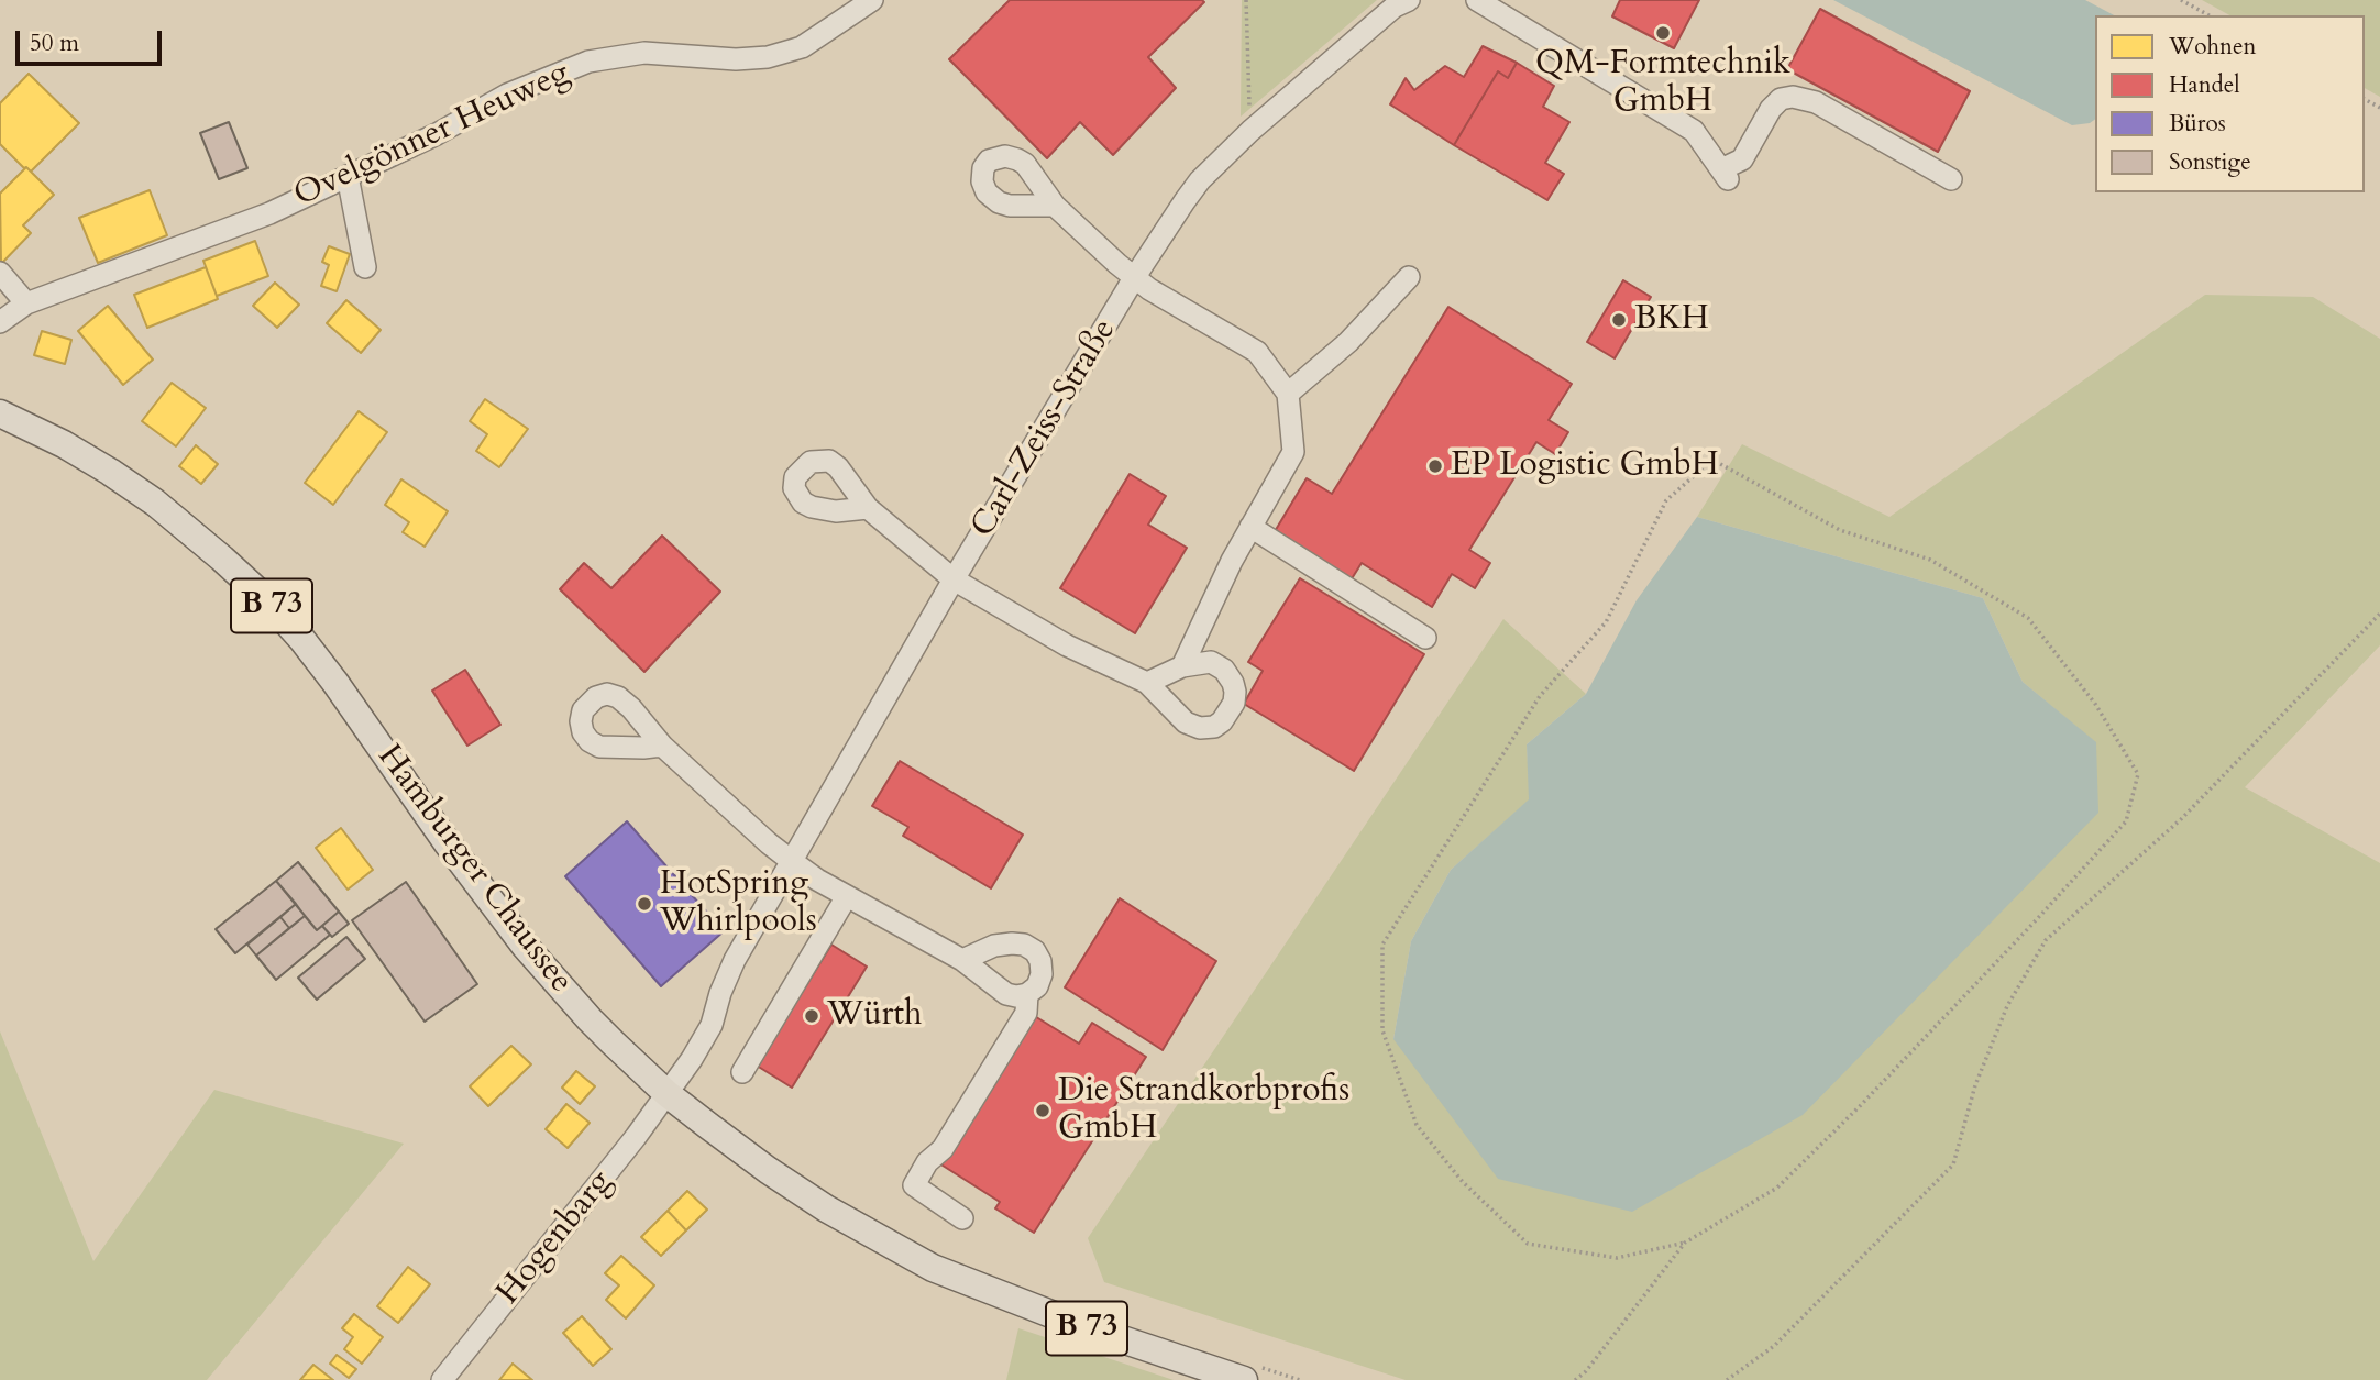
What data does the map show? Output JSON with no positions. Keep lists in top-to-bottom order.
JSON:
{
  "streets": {
    "main road": ["B 73", "Hamburger Chaussee"],
    "street": ["Ovelgönner Heuweg", "Carl-Zeiss-Straße", "Hogenbarg"]
  },
  "crossings": [
    ["Carl-Zeiss-Straße", "Hamburger Chaussee"],
    ["Carl-Zeiss-Straße", "Hogenbarg"],
    ["Hamburger Chaussee", "Hogenbarg"]
  ],
  "places": [
    "QM-Formtechnik GmbH",
    "BKH",
    "EP Logistic GmbH",
    "HotSpring Whirlpools",
    "Würth",
    "Die Strandkorbprofis GmbH"
  ],
  "legend": [
    "Wohnen",
    "Handel",
    "Büros",
    "Sonstige"
  ],
  "scale_bar": "50 m"
}
